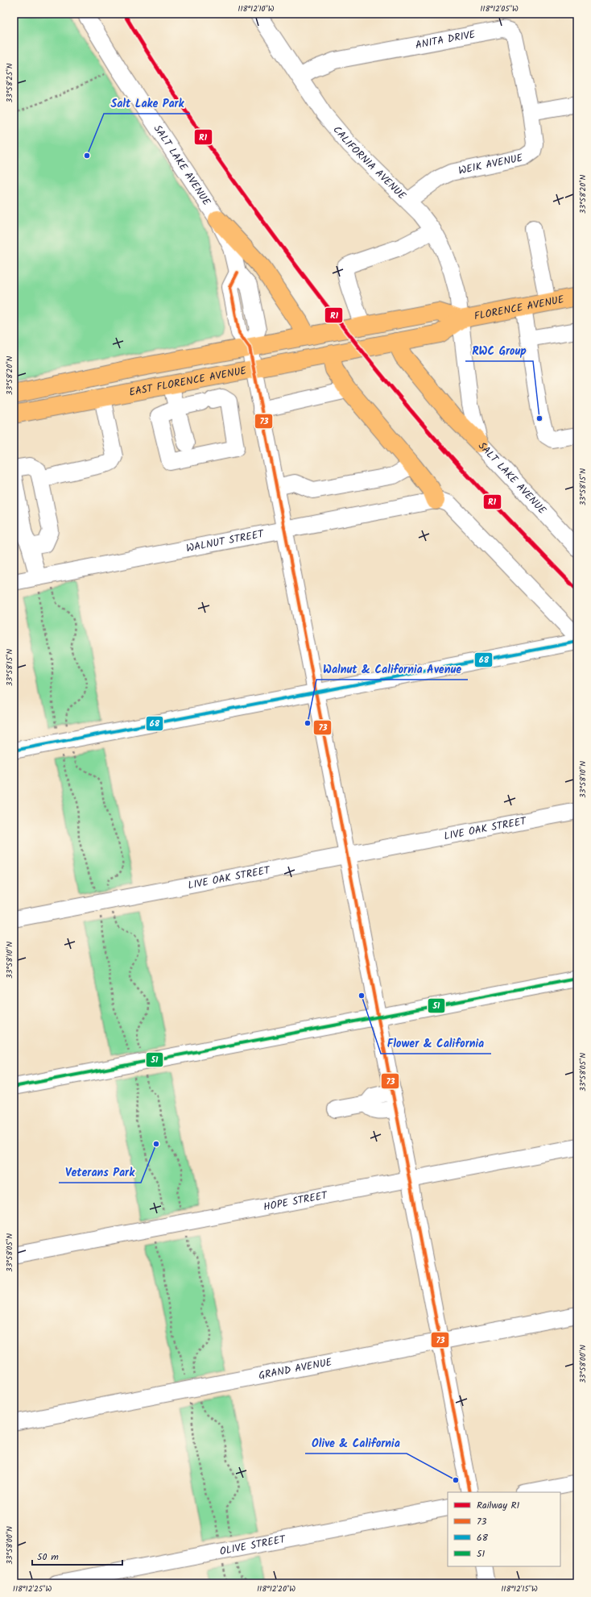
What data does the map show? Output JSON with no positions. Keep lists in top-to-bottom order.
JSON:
{
  "streets": {
    "main road": ["FLORENCE AVENUE", "EAST FLORENCE AVENUE"],
    "street": [
      "ANITA DRIVE",
      "CALIFORNIA AVENUE",
      "WEIK AVENUE",
      "SALT LAKE AVENUE",
      "WALNUT STREET",
      "LIVE OAK STREET",
      "HOPE STREET",
      "GRAND AVENUE",
      "OLIVE STREET"
    ]
  },
  "crossings": [
    ["ANITA DRIVE", "CALIFORNIA AVENUE"],
    ["ANITA DRIVE", "WEIK AVENUE"],
    ["CALIFORNIA AVENUE", "WEIK AVENUE"],
    ["CALIFORNIA AVENUE", "SALT LAKE AVENUE"],
    ["CALIFORNIA AVENUE", "FLORENCE AVENUE"],
    ["CALIFORNIA AVENUE", "EAST FLORENCE AVENUE"],
    ["SALT LAKE AVENUE", "FLORENCE AVENUE"],
    ["SALT LAKE AVENUE", "EAST FLORENCE AVENUE"],
    ["FLORENCE AVENUE", "EAST FLORENCE AVENUE"]
  ],
  "places": [
    "Salt Lake Park",
    "RWC Group",
    "Walnut & California Avenue",
    "Flower & California",
    "Veterans Park",
    "Olive & California"
  ],
  "lines": [
    "rail line R1",
    "transit line 73",
    "transit line 68",
    "transit line 51"
  ],
  "legend": [
    "Railway R1",
    "73",
    "68",
    "51"
  ],
  "scale_bar": "50 m",
  "coordinates": [
    "118°12'10\"W",
    "118°12'05\"W",
    "33°58'25\"N",
    "33°58'20\"N",
    "33°58'15\"N",
    "33°58'10\"N",
    "33°58'05\"N",
    "33°58'00\"N",
    "118°12'25\"W",
    "118°12'20\"W",
    "118°12'15\"W"
  ]
}
